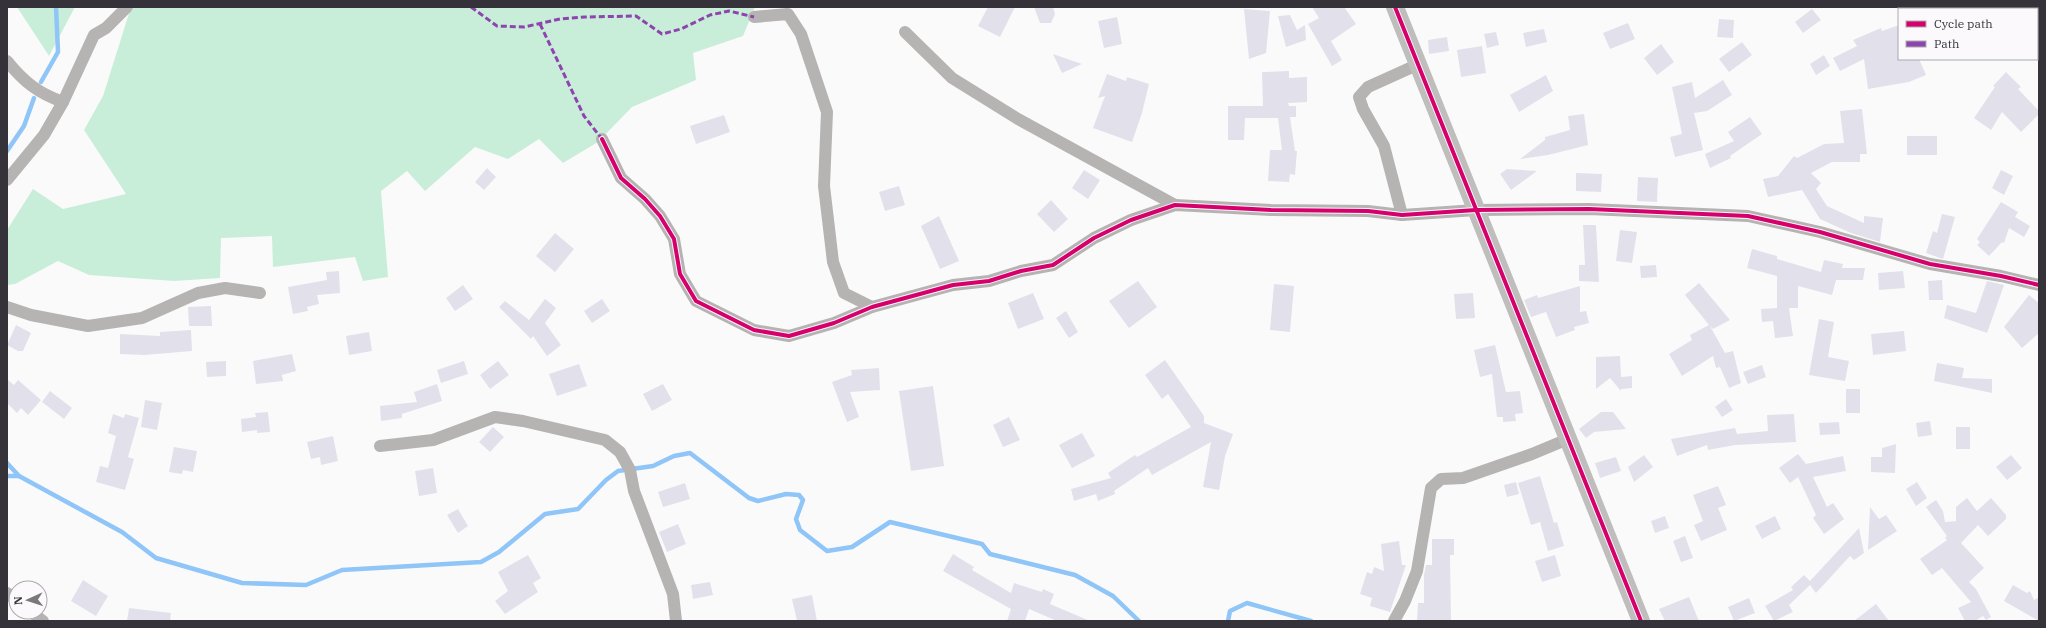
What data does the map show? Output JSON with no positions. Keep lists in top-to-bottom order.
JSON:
{
  "legend": ["Cycle path", "Path"],
  "north": "left"
}
